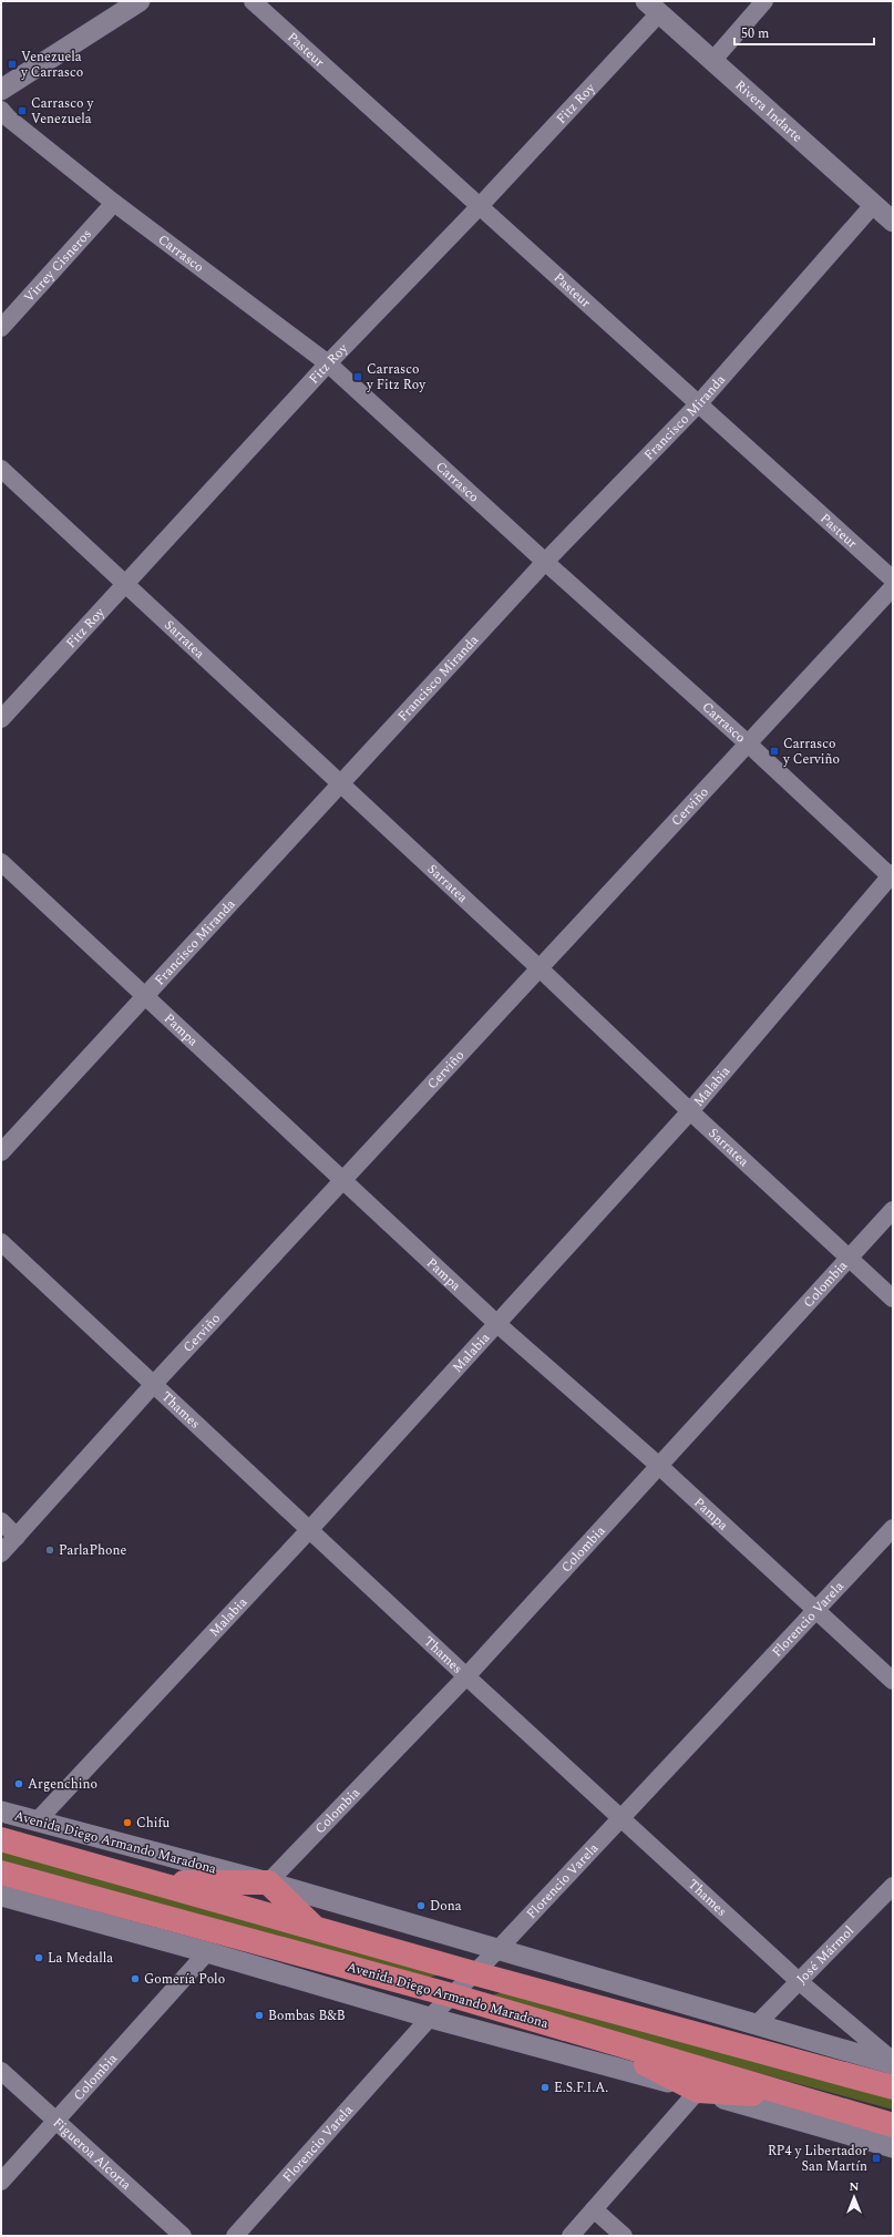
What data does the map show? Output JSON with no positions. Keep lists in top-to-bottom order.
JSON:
{
  "streets": {
    "main road": ["Avenida Diego Armando Maradona"],
    "street": [
      "Pasteur",
      "Fitz Roy",
      "Rivera Indarte",
      "Carrasco",
      "Virrey Cisneros",
      "Francisco Miranda",
      "Sarratea",
      "Cerviño",
      "Pampa",
      "Malabia",
      "Colombia",
      "Thames",
      "Florencio Varela",
      "José Mármol",
      "Figueroa Alcorta"
    ]
  },
  "crossings": [
    ["Pasteur", "Fitz Roy"],
    ["Pasteur", "Francisco Miranda"],
    ["Fitz Roy", "Rivera Indarte"],
    ["Fitz Roy", "Carrasco"],
    ["Fitz Roy", "Sarratea"],
    ["Rivera Indarte", "Francisco Miranda"],
    ["Carrasco", "Virrey Cisneros"],
    ["Carrasco", "Francisco Miranda"],
    ["Carrasco", "Cerviño"],
    ["Carrasco", "Malabia"],
    ["Francisco Miranda", "Sarratea"],
    ["Francisco Miranda", "Pampa"],
    ["Sarratea", "Cerviño"],
    ["Sarratea", "Malabia"],
    ["Sarratea", "Colombia"],
    ["Cerviño", "Pampa"],
    ["Cerviño", "Thames"],
    ["Pampa", "Malabia"],
    ["Pampa", "Colombia"],
    ["Pampa", "Florencio Varela"],
    ["Malabia", "Thames"],
    ["Malabia", "Avenida Diego Armando Maradona"],
    ["Colombia", "Thames"],
    ["Colombia", "Avenida Diego Armando Maradona"],
    ["Colombia", "Figueroa Alcorta"],
    ["Thames", "Florencio Varela"],
    ["Thames", "José Mármol"],
    ["Florencio Varela", "Avenida Diego Armando Maradona"],
    ["Avenida Diego Armando Maradona", "José Mármol"]
  ],
  "places": {
    "transit": [
      "Venezuela y Carrasco",
      "Carrasco y Venezuela",
      "Carrasco y Fitz Roy",
      "Carrasco y Cerviño",
      "RP4 y Libertador San Martín"
    ],
    "other": [
      "ParlaPhone",
      "Argenchino",
      "Chifu",
      "Dona",
      "La Medalla",
      "Gomería Polo",
      "Bombas B&B",
      "E.S.F.I.A."
    ]
  },
  "scale_bar": "50 m",
  "north": "top"
}
